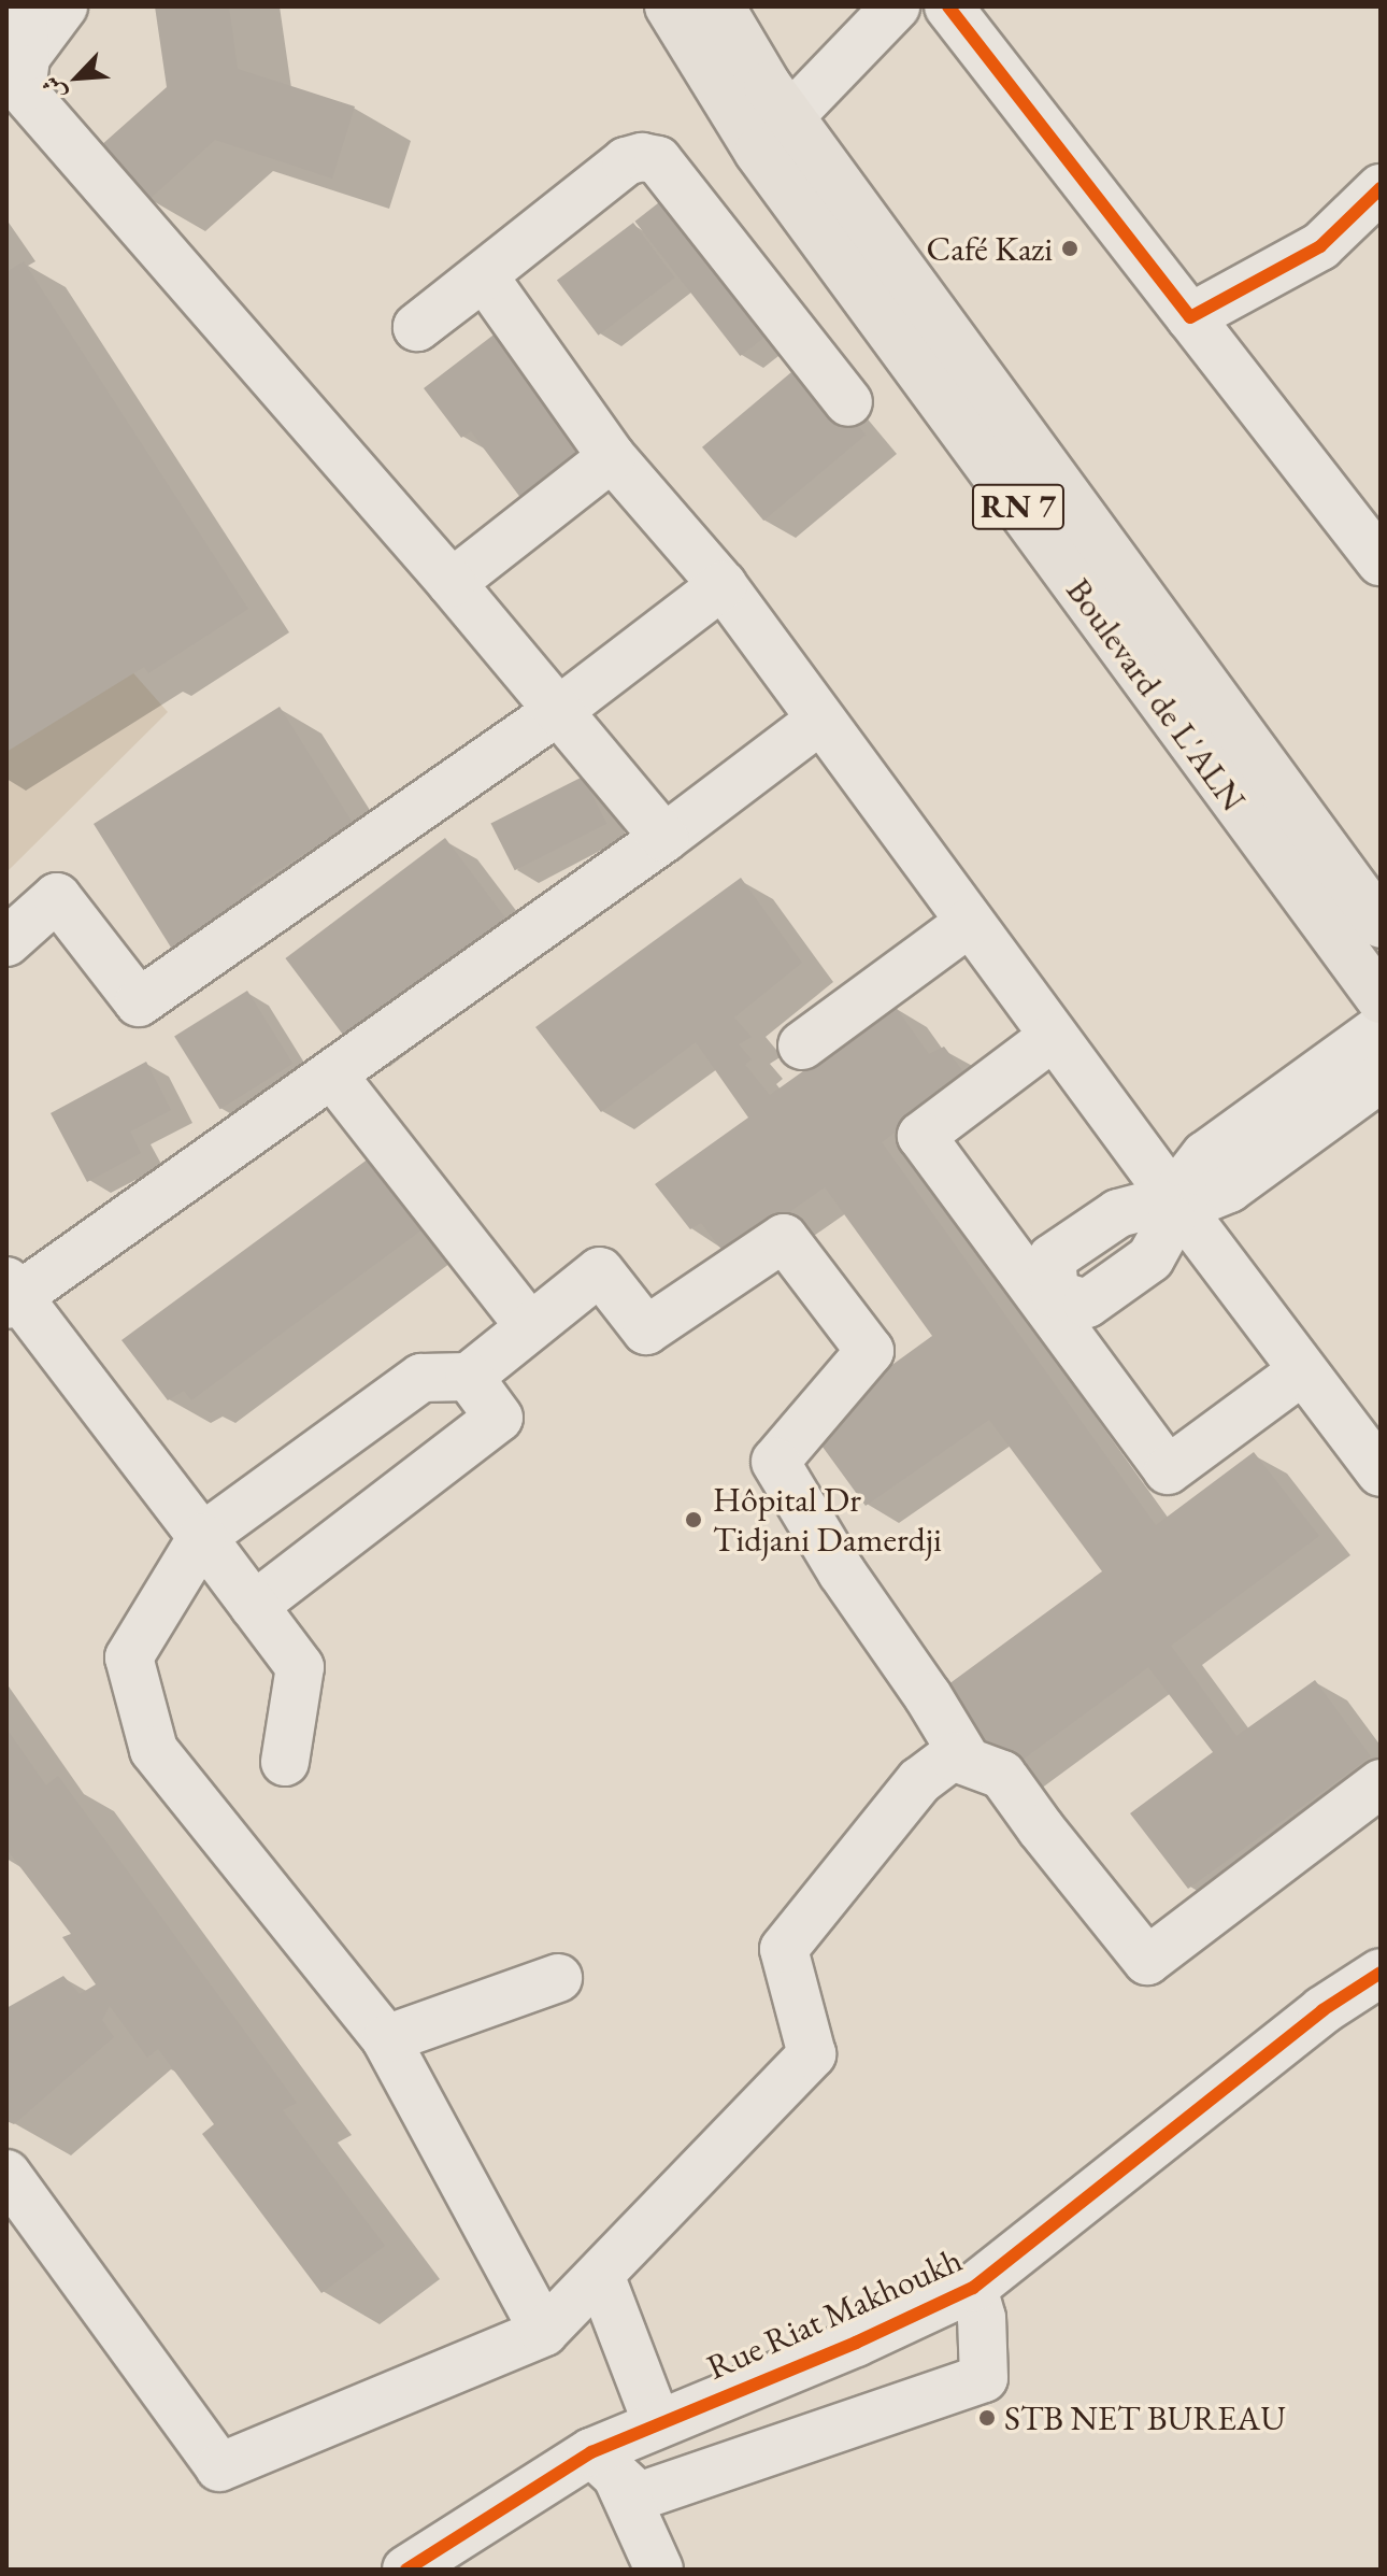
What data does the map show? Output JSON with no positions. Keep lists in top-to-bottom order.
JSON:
{
  "streets": {
    "main road": ["RN 7", "Boulevard de L'ALN"],
    "street": ["Rue Riat Makhoukh"]
  },
  "places": ["Café Kazi", "Hôpital Dr Tidjani Damerdji", "STB NET BUREAU"],
  "north": "bottom left"
}
